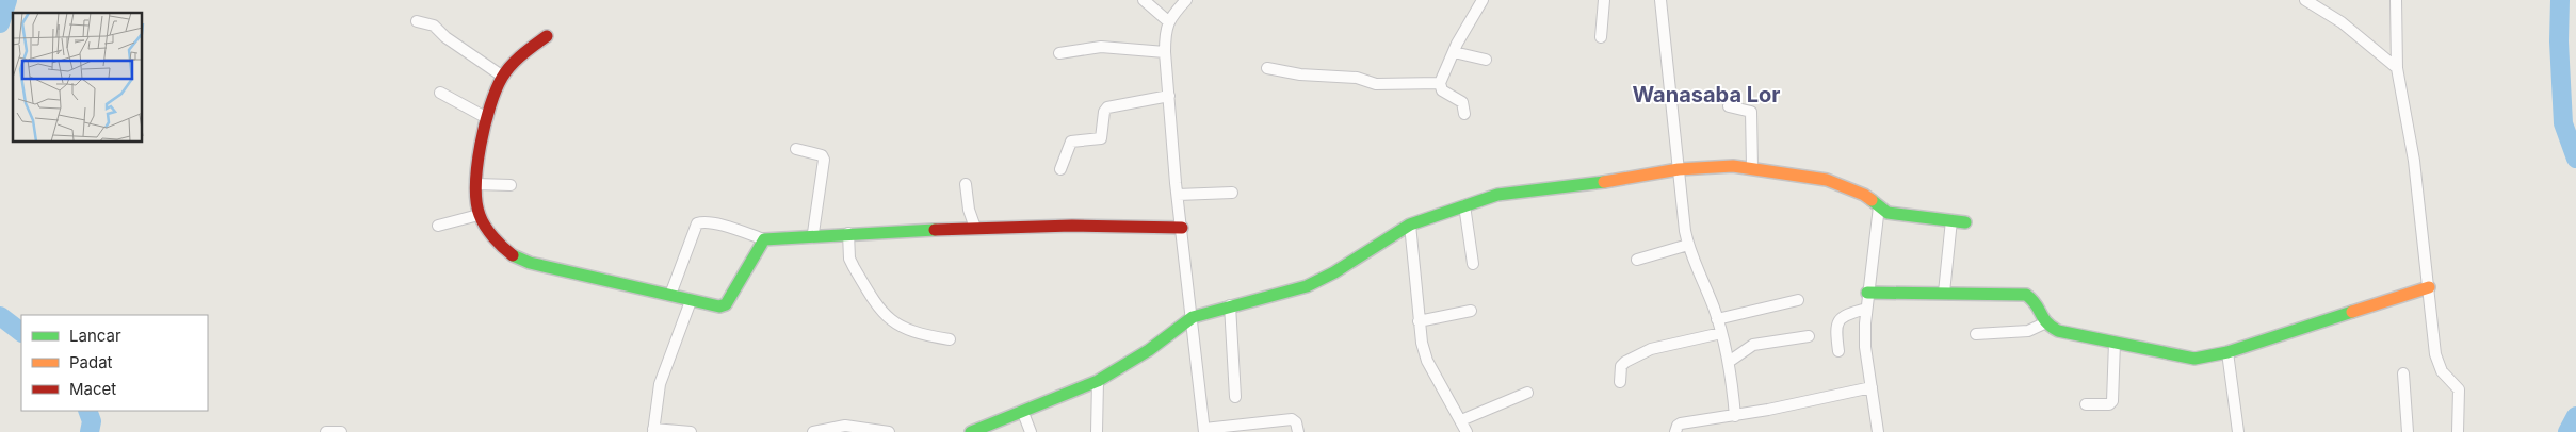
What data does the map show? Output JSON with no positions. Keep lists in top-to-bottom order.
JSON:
{
  "districts": ["Wanasaba Lor"],
  "legend": ["Lancar", "Padat", "Macet"]
}
